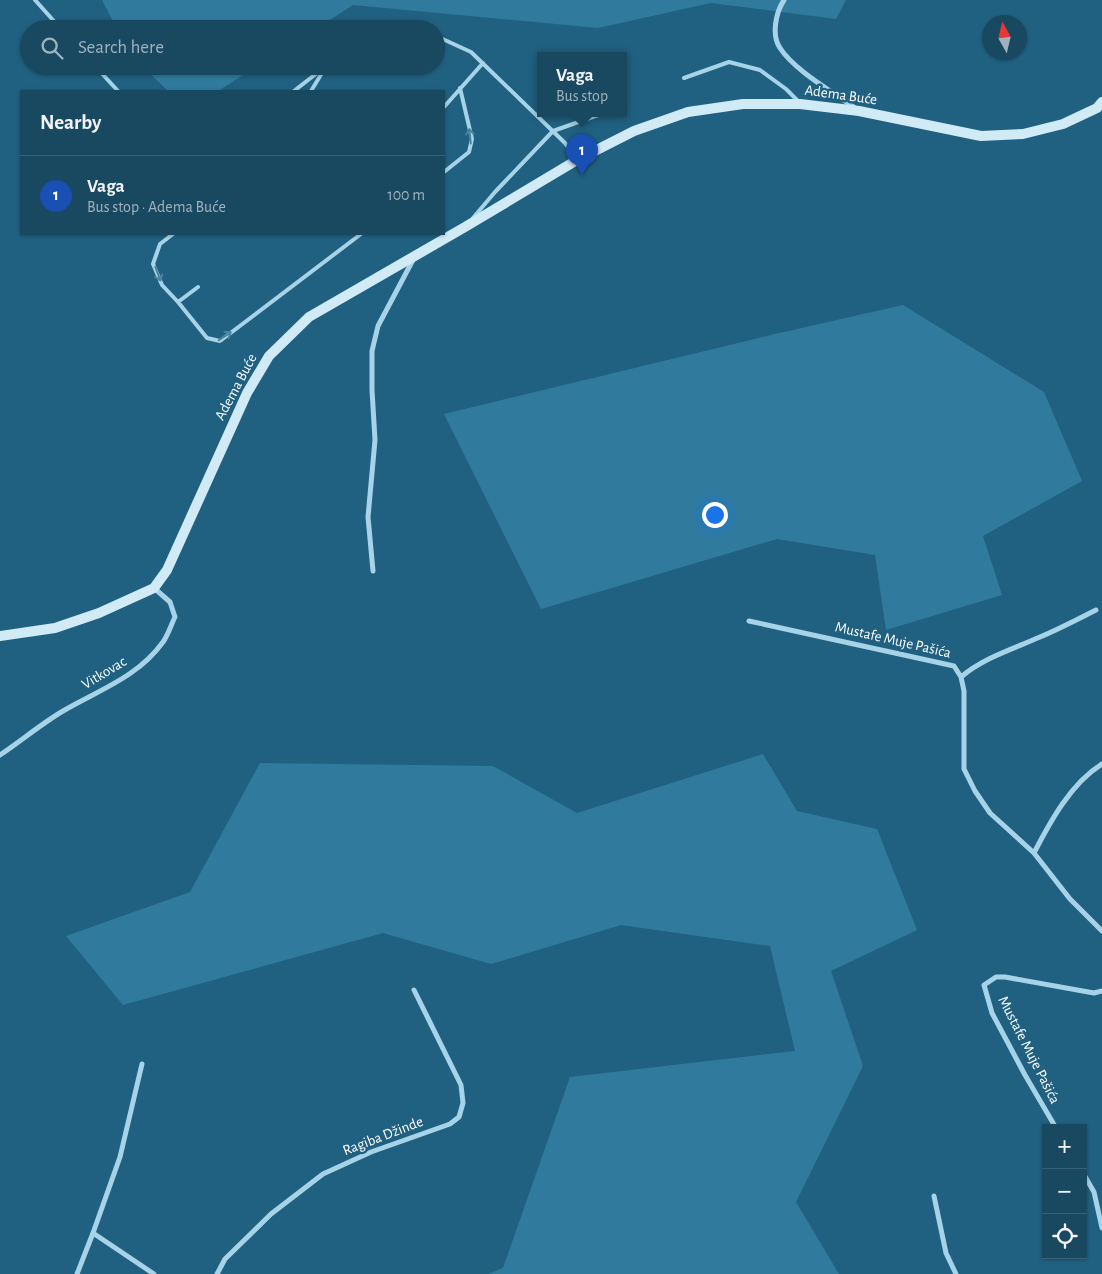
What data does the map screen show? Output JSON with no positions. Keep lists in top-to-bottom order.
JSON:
{
  "streets": {
    "street": [
      "Adema Buće",
      "Mustafe Muje Pašića",
      "Vitkovac",
      "Ragiba Džinde"
    ]
  },
  "crossings": [
    ["Adema Buće", "Vitkovac"]
  ],
  "north": "top",
  "page": {
    "search": "Search here",
    "popup": ["Vaga", "Bus stop"],
    "heading": "Nearby",
    "pins": "1",
    "list": [
      {
        "mark": "1",
        "name": "Vaga",
        "note": "Bus stop · Adema Buće",
        "value": "100 m"
      }
    ],
    "map_buttons": ["+", "−"]
  }
}
